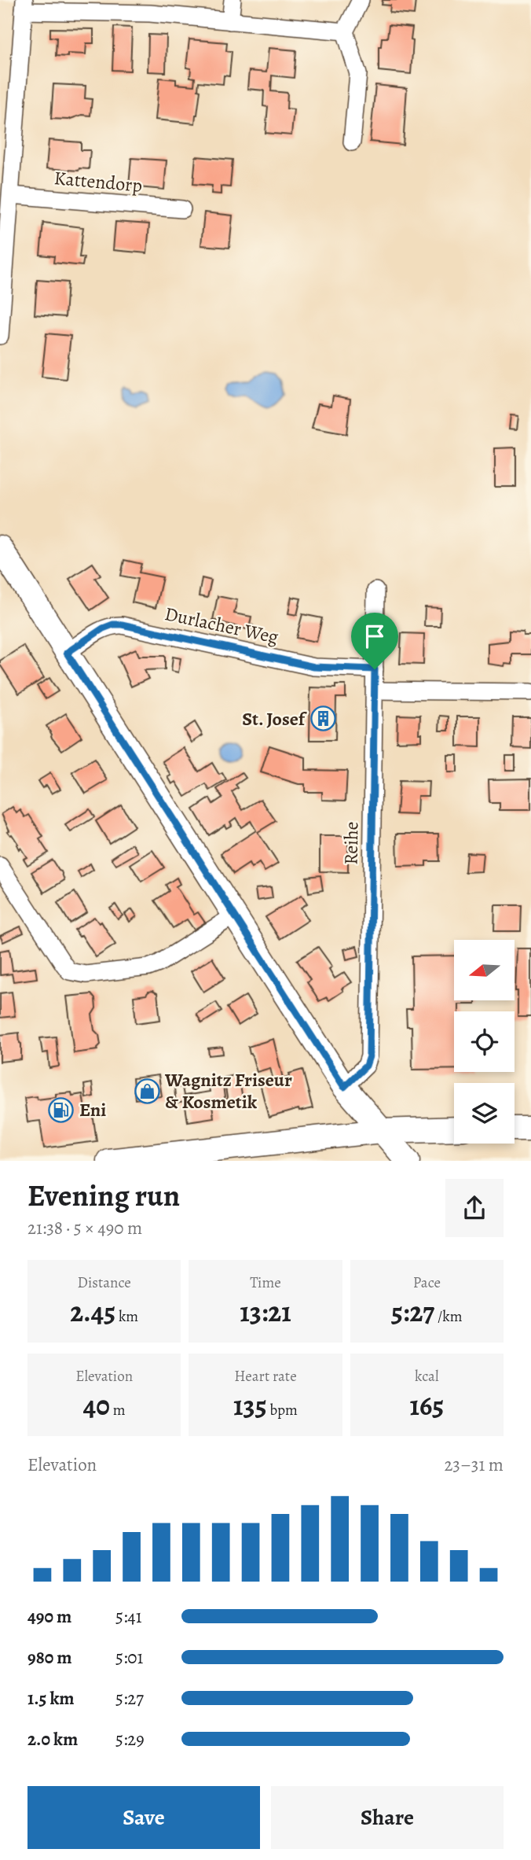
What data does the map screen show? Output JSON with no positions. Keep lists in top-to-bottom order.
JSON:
{
  "streets": {
    "street": ["Kattendorp", "Durlacher Weg", "Reihe"]
  },
  "crossings": [
    ["Durlacher Weg", "Reihe"]
  ],
  "places": {
    "building": ["St. Josef"],
    "shop": ["Wagnitz Friseur & Kosmetik"],
    "fuel station": ["Eni"]
  },
  "north": "left",
  "page": {
    "heading": ["Evening run", "21:38 · 5 × 490 m"],
    "stats": [
      ["Distance", "2.45 km"],
      ["Time", "13:21"],
      ["Pace", "5:27 /km"],
      ["Elevation", "40 m"],
      ["Heart rate", "135 bpm"],
      ["kcal", "165"]
    ],
    "chart": ["Elevation", "23–31 m"],
    "list": [
      {
        "name": "490 m",
        "note": "5:41"
      },
      {
        "name": "980 m",
        "note": "5:01"
      },
      {
        "name": "1.5 km",
        "note": "5:27"
      },
      {
        "name": "2.0 km",
        "note": "5:29"
      }
    ],
    "buttons": ["Save", "Share"]
  }
}
